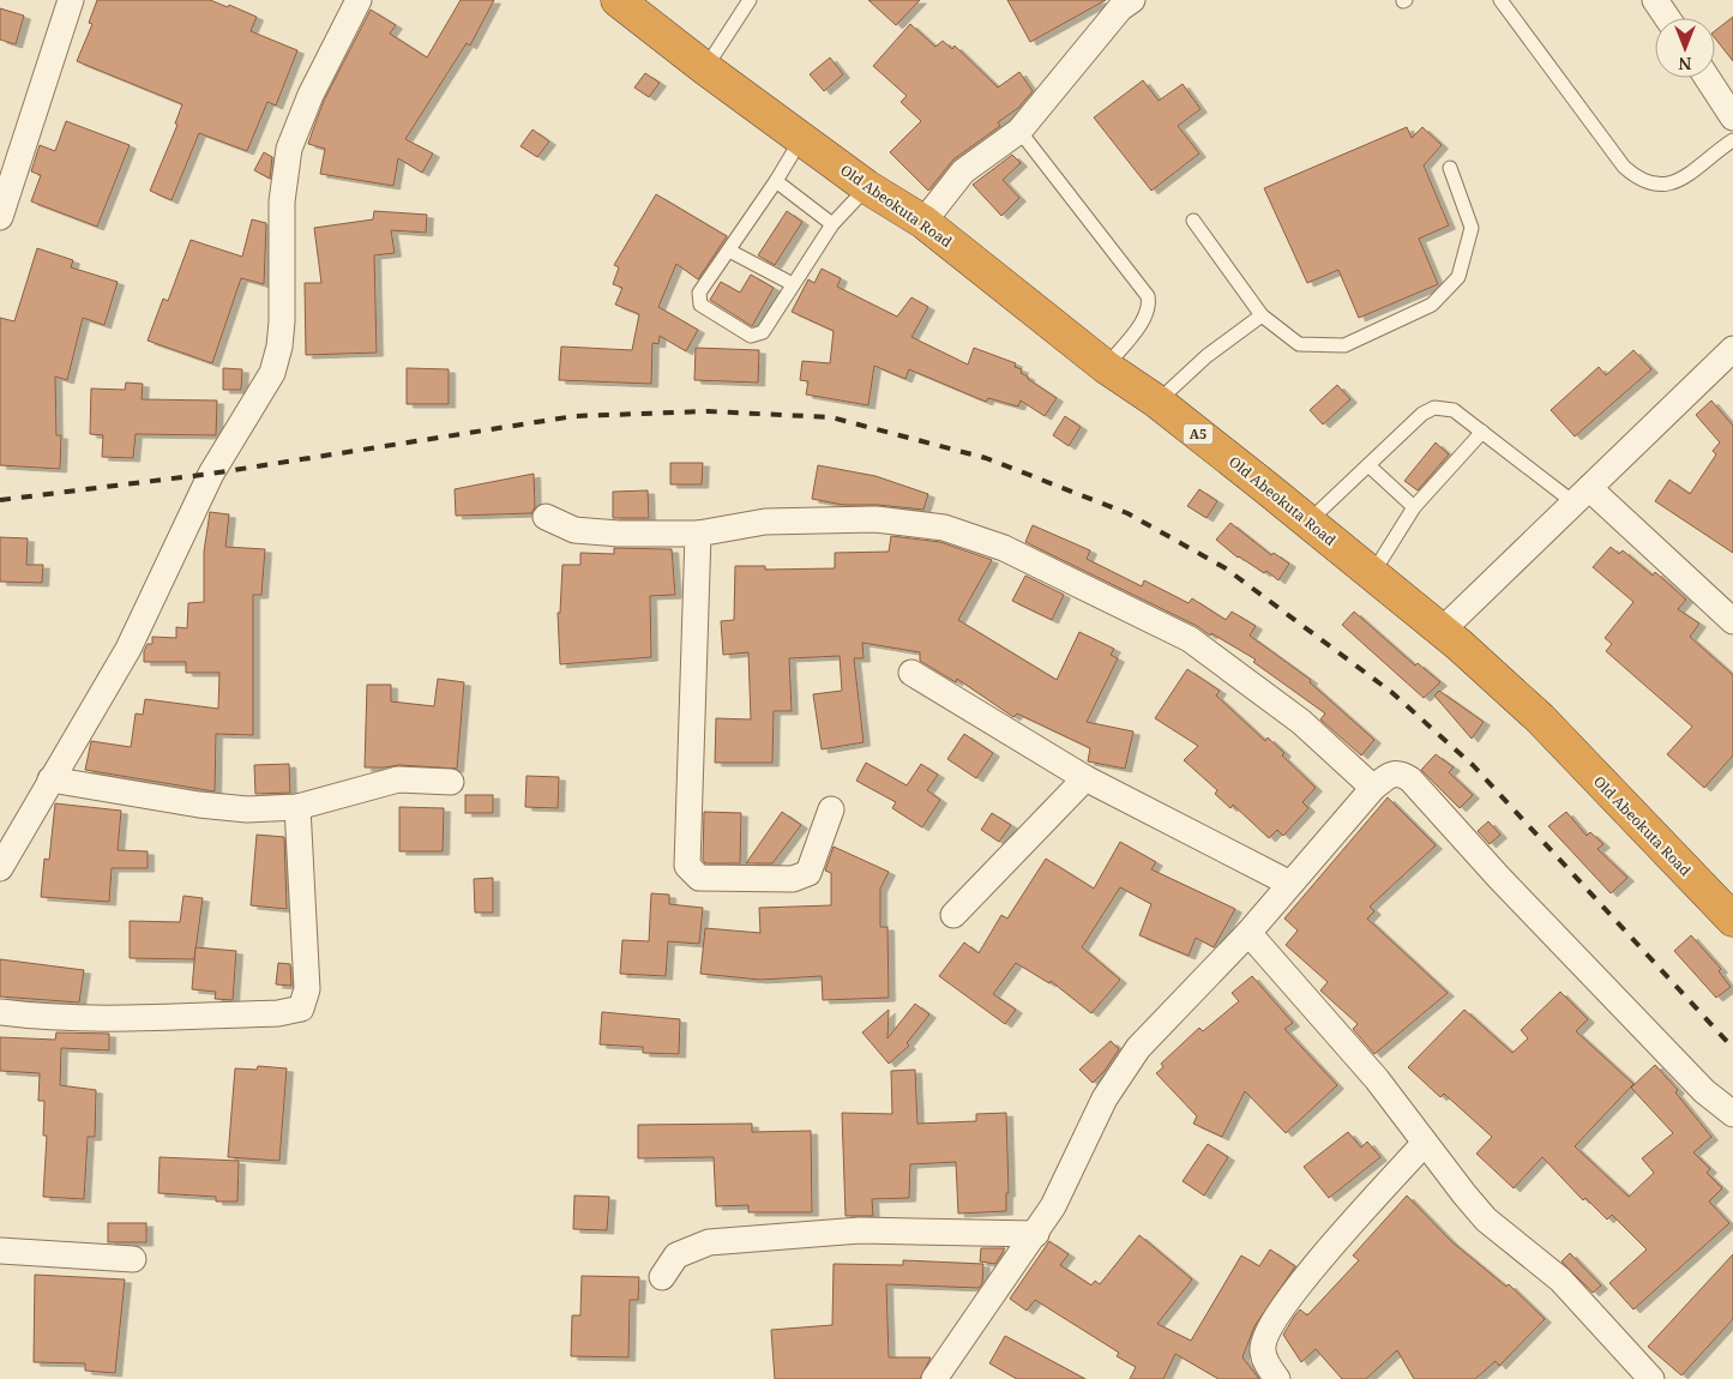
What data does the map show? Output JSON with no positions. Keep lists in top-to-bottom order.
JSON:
{
  "streets": {
    "highway": ["Old Abeokuta Road", "A5"]
  },
  "north": "bottom"
}
